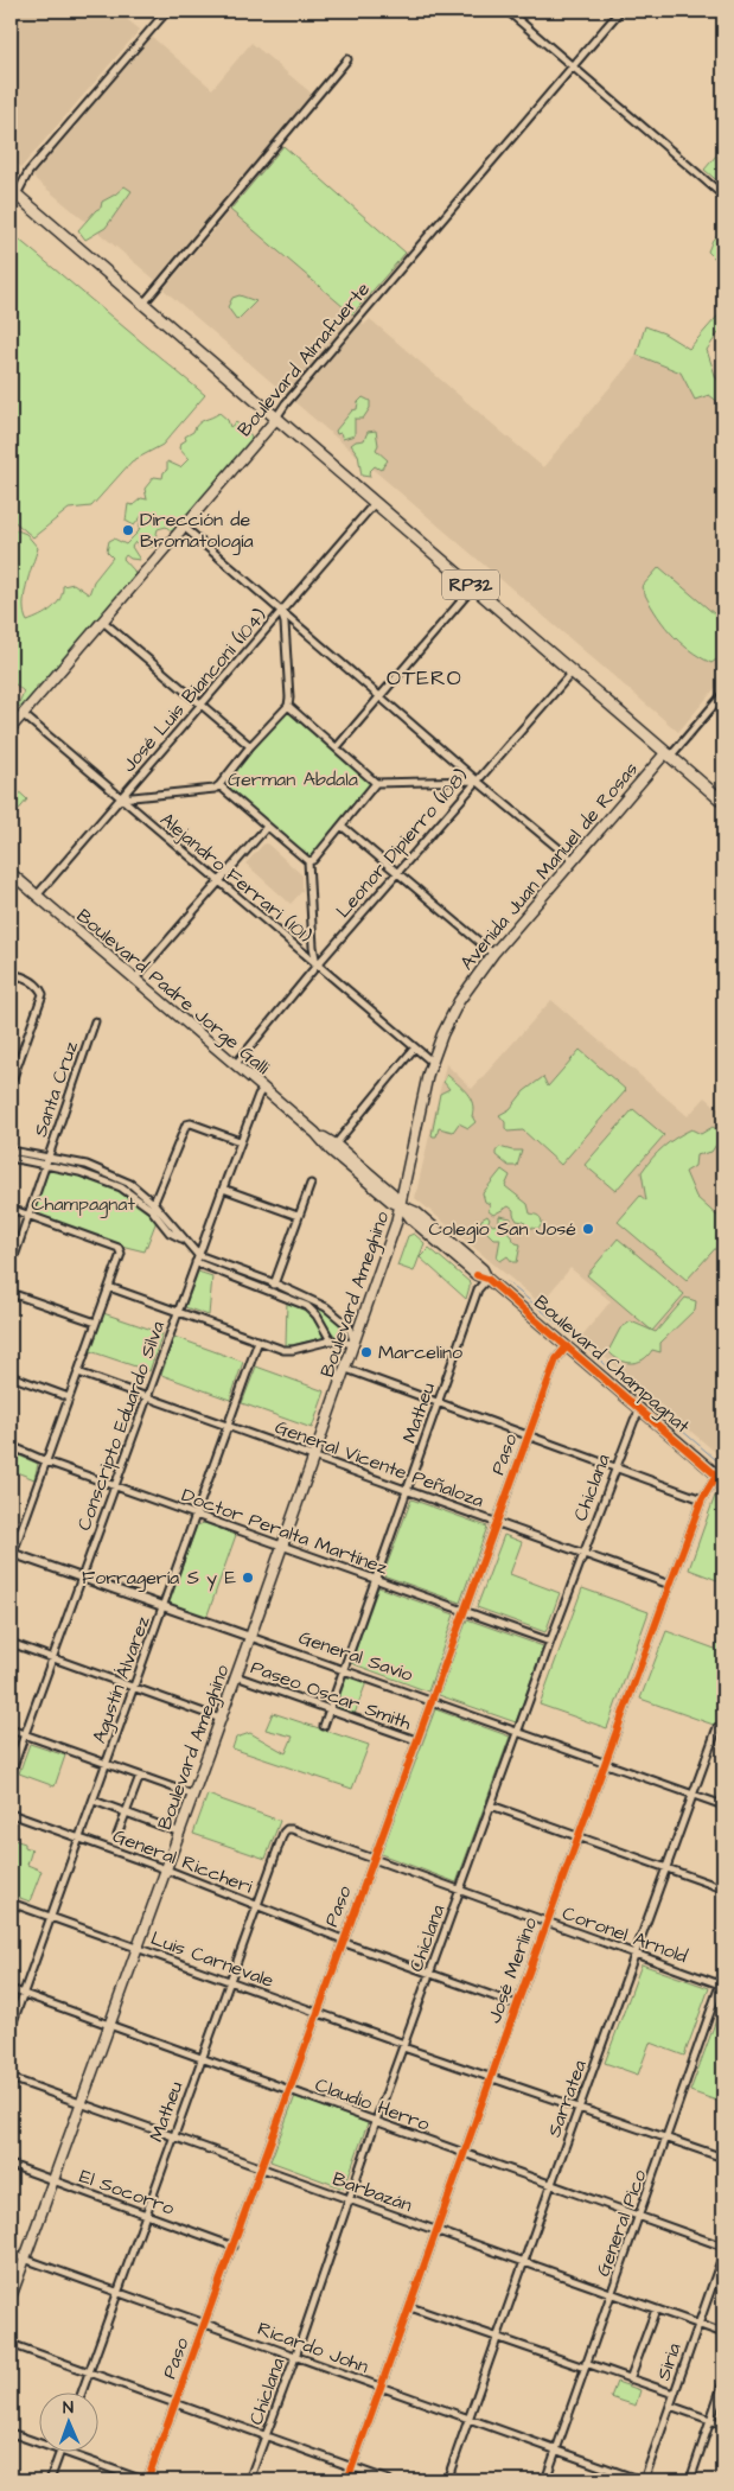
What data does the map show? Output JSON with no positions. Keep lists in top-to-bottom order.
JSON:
{
  "streets": {
    "main road": [
      "Boulevard Almafuerte",
      "RP32",
      "Avenida Juan Manuel de Rosas",
      "Boulevard Padre Jorge Galli",
      "Boulevard Ameghino",
      "Boulevard Champagnat"
    ],
    "street": [
      "José Luis Bianconi (104)",
      "Leonor Dipierro (108)",
      "Alejandro Ferrari (101)",
      "Santa Cruz",
      "Matheu",
      "Conscripto Eduardo Silva",
      "Paso",
      "General Vicente Peñaloza",
      "Chiclana",
      "Doctor Peralta Martínez",
      "General Savio",
      "Agustín Álvarez",
      "Paseo Oscar Smith",
      "General Riccheri",
      "Coronel Arnold",
      "Luis Carnevale",
      "José Merlino",
      "Sarratea",
      "Claudio Herro",
      "El Socorro",
      "Barbazán",
      "General Pico",
      "Ricardo John",
      "Siria"
    ]
  },
  "crossings": [
    ["Boulevard Almafuerte", "RP32"],
    ["Boulevard Almafuerte", "Alejandro Ferrari (101)"],
    ["RP32", "José Luis Bianconi (104)"],
    ["RP32", "Leonor Dipierro (108)"],
    ["RP32", "Avenida Juan Manuel de Rosas"],
    ["José Luis Bianconi (104)", "Alejandro Ferrari (101)"],
    ["José Luis Bianconi (104)", "Boulevard Padre Jorge Galli"],
    ["Leonor Dipierro (108)", "Alejandro Ferrari (101)"],
    ["Leonor Dipierro (108)", "Boulevard Padre Jorge Galli"],
    ["Avenida Juan Manuel de Rosas", "Alejandro Ferrari (101)"],
    ["Avenida Juan Manuel de Rosas", "Boulevard Padre Jorge Galli"],
    ["Avenida Juan Manuel de Rosas", "Boulevard Ameghino"],
    ["Avenida Juan Manuel de Rosas", "Boulevard Champagnat"],
    ["Boulevard Padre Jorge Galli", "Boulevard Ameghino"],
    ["Boulevard Padre Jorge Galli", "Boulevard Champagnat"],
    ["Boulevard Padre Jorge Galli", "Conscripto Eduardo Silva"],
    ["Boulevard Ameghino", "Boulevard Champagnat"],
    ["Boulevard Ameghino", "General Vicente Peñaloza"],
    ["Boulevard Ameghino", "Doctor Peralta Martínez"],
    ["Boulevard Ameghino", "General Savio"],
    ["Boulevard Ameghino", "Paseo Oscar Smith"],
    ["Boulevard Ameghino", "General Riccheri"],
    ["Boulevard Ameghino", "Luis Carnevale"],
    ["Boulevard Ameghino", "Claudio Herro"],
    ["Boulevard Ameghino", "El Socorro"],
    ["Boulevard Ameghino", "Barbazán"],
    ["Boulevard Ameghino", "Ricardo John"],
    ["Boulevard Champagnat", "Matheu"],
    ["Boulevard Champagnat", "Paso"],
    ["Boulevard Champagnat", "Chiclana"],
    ["Boulevard Champagnat", "José Merlino"],
    ["Matheu", "General Vicente Peñaloza"],
    ["Matheu", "Doctor Peralta Martínez"],
    ["Matheu", "General Savio"],
    ["Matheu", "Paseo Oscar Smith"],
    ["Matheu", "General Riccheri"],
    ["Matheu", "Coronel Arnold"],
    ["Matheu", "Luis Carnevale"],
    ["Matheu", "Claudio Herro"],
    ["Matheu", "El Socorro"],
    ["Matheu", "Barbazán"],
    ["Matheu", "Ricardo John"],
    ["Conscripto Eduardo Silva", "General Vicente Peñaloza"],
    ["Conscripto Eduardo Silva", "Doctor Peralta Martínez"],
    ["Conscripto Eduardo Silva", "General Savio"],
    ["Paso", "General Vicente Peñaloza"],
    ["Paso", "Doctor Peralta Martínez"],
    ["Paso", "General Savio"],
    ["Paso", "Paseo Oscar Smith"],
    ["Paso", "General Riccheri"],
    ["Paso", "Coronel Arnold"],
    ["Paso", "Luis Carnevale"],
    ["Paso", "Claudio Herro"],
    ["Paso", "El Socorro"],
    ["Paso", "Barbazán"],
    ["Paso", "Ricardo John"],
    ["General Vicente Peñaloza", "Chiclana"],
    ["General Vicente Peñaloza", "Agustín Álvarez"],
    ["General Vicente Peñaloza", "José Merlino"],
    ["Chiclana", "Doctor Peralta Martínez"],
    ["Chiclana", "General Savio"],
    ["Chiclana", "General Riccheri"],
    ["Chiclana", "Coronel Arnold"],
    ["Chiclana", "Luis Carnevale"],
    ["Chiclana", "Claudio Herro"],
    ["Chiclana", "Barbazán"],
    ["Chiclana", "Ricardo John"],
    ["Doctor Peralta Martínez", "Agustín Álvarez"],
    ["General Savio", "Agustín Álvarez"],
    ["General Savio", "José Merlino"],
    ["General Savio", "Sarratea"],
    ["Agustín Álvarez", "General Riccheri"],
    ["Agustín Álvarez", "Luis Carnevale"],
    ["Agustín Álvarez", "Claudio Herro"],
    ["General Riccheri", "José Merlino"],
    ["Coronel Arnold", "José Merlino"],
    ["Coronel Arnold", "Sarratea"],
    ["Coronel Arnold", "General Pico"],
    ["Luis Carnevale", "José Merlino"],
    ["Luis Carnevale", "Sarratea"],
    ["Luis Carnevale", "General Pico"],
    ["José Merlino", "Claudio Herro"],
    ["José Merlino", "Barbazán"],
    ["José Merlino", "Ricardo John"],
    ["Sarratea", "Claudio Herro"],
    ["Sarratea", "Barbazán"],
    ["Sarratea", "Ricardo John"],
    ["Claudio Herro", "General Pico"],
    ["Barbazán", "General Pico"],
    ["Barbazán", "Siria"],
    ["General Pico", "Ricardo John"],
    ["Ricardo John", "Siria"]
  ],
  "districts": ["OTERO"],
  "parks": ["German Abdala", "Champagnat"],
  "places": [
    "Dirección de Bromatología",
    "Colegio San José",
    "Marcelino",
    "Forragería S y E"
  ],
  "north": "top"
}
